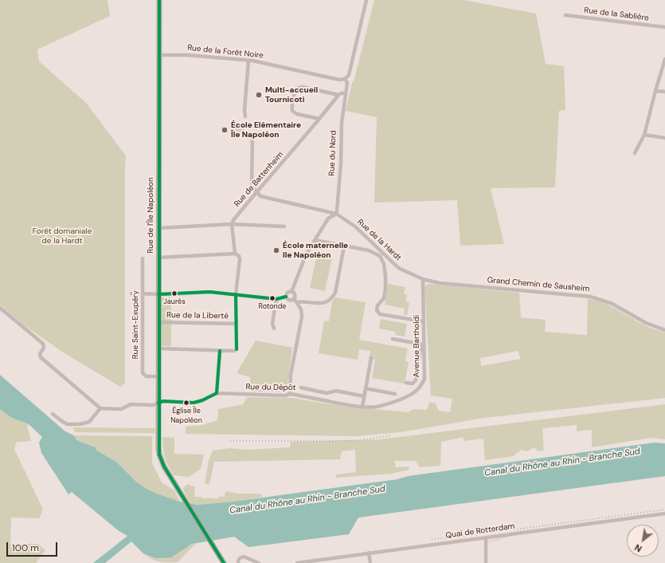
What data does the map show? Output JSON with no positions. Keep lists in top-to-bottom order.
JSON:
{
  "streets": {
    "main road": ["Rue de l'Île Napoléon"],
    "street": [
      "Rue de la Sablière",
      "Rue de la Forêt Noire",
      "Rue du Nord",
      "Rue de Battenheim",
      "Rue de la Hardt",
      "Grand Chemin de Sausheim",
      "Rue de la Liberté",
      "Rue Saint-Exupéry",
      "Avenue Bartholdi",
      "Rue du Dépôt",
      "Quai de Rotterdam"
    ]
  },
  "crossings": [
    ["Rue de la Forêt Noire", "Rue de l'Île Napoléon"],
    ["Rue du Nord", "Rue de la Hardt"],
    ["Rue de Battenheim", "Rue de la Hardt"],
    ["Rue de l'Île Napoléon", "Rue de la Liberté"],
    ["Rue de l'Île Napoléon", "Rue Saint-Exupéry"],
    ["Rue de la Hardt", "Grand Chemin de Sausheim"],
    ["Rue de la Hardt", "Avenue Bartholdi"],
    ["Grand Chemin de Sausheim", "Avenue Bartholdi"],
    ["Avenue Bartholdi", "Rue du Dépôt"]
  ],
  "water": ["Canal du Rhône au Rhin - Branche Sud"],
  "parks": ["Forêt domaniale de la Hardt"],
  "places": [
    "Multi-accueil Tournicoti",
    "École Elémentaire Île Napoléon",
    "École maternelle Ile Napoléon",
    "Jaurès",
    "Rotonde",
    "Église Île Napoléon"
  ],
  "scale_bar": "100 m",
  "north": "bottom left"
}
